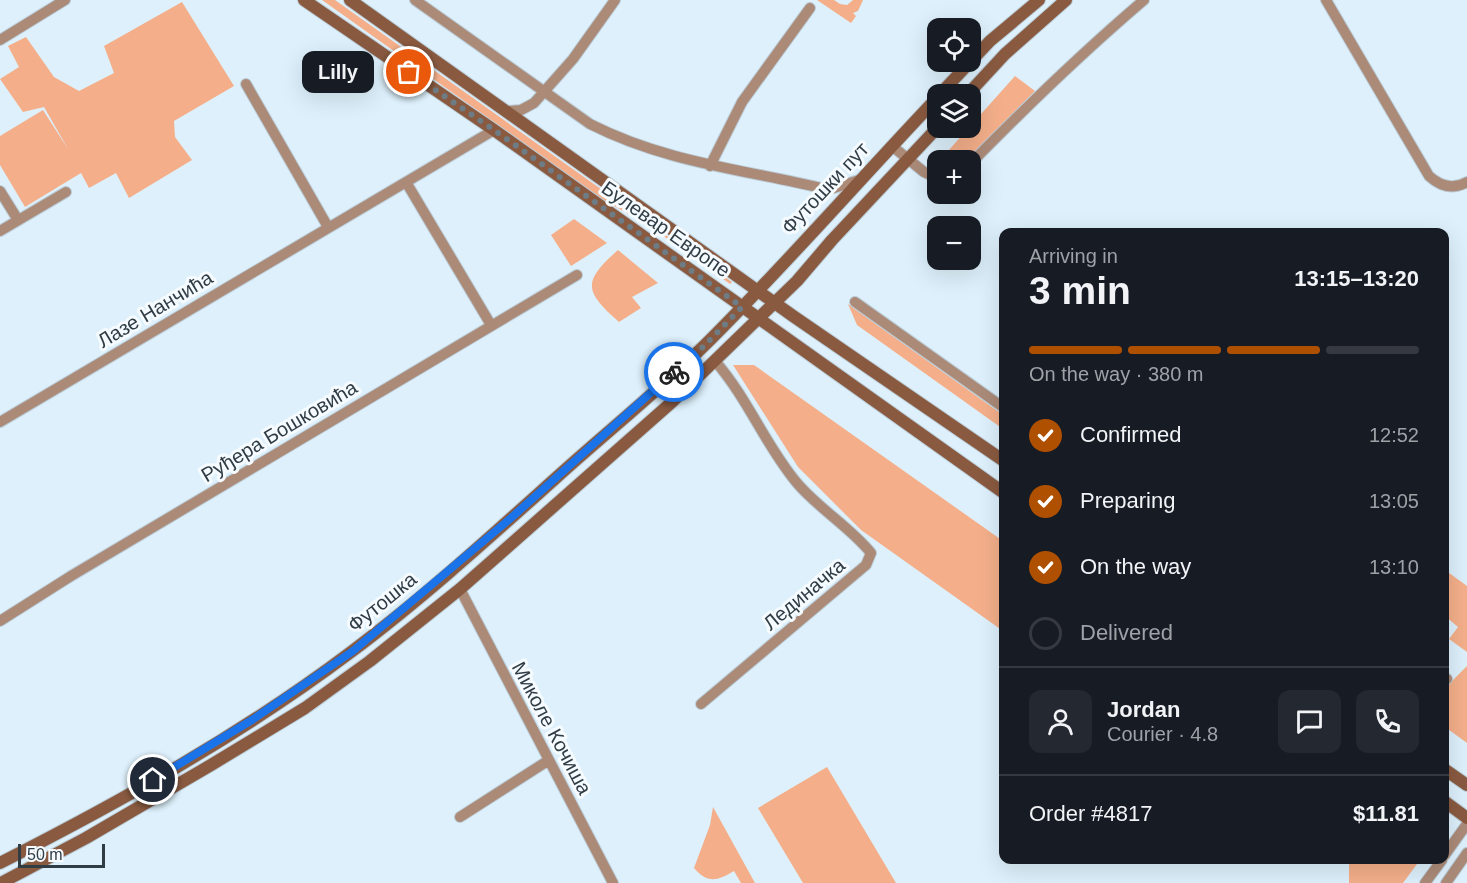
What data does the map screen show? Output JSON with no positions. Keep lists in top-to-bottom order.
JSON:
{
  "streets": {
    "main road": ["Футошки пут", "Булевар Европе", "Футошка"],
    "street": [
      "Лазе Нанчића",
      "Руђера Бошковића",
      "Лединачка",
      "Миколе Кочиша"
    ]
  },
  "crossings": [
    ["Футошки пут", "Булевар Европе"],
    ["Футошки пут", "Футошка"],
    ["Булевар Европе", "Лазе Нанчића"],
    ["Булевар Европе", "Футошка"],
    ["Лединачка", "Футошка"],
    ["Футошка", "Миколе Кочиша"]
  ],
  "places": ["Lilly"],
  "scale_bar": "50 m",
  "page": {
    "map_buttons": ["+", "−"],
    "bubble": "Lilly",
    "heading": ["3 min", "Arriving in", "13:15–13:20"],
    "panel": [
      "Jordan",
      "Courier · 4.8",
      "Order #4817",
      "$11.81"
    ],
    "bar": "On the way · 380 m",
    "list": [
      ["Confirmed", "12:52"],
      ["Preparing", "13:05"],
      ["On the way", "13:10"],
      "Delivered"
    ],
    "scale": "50 m"
  }
}
